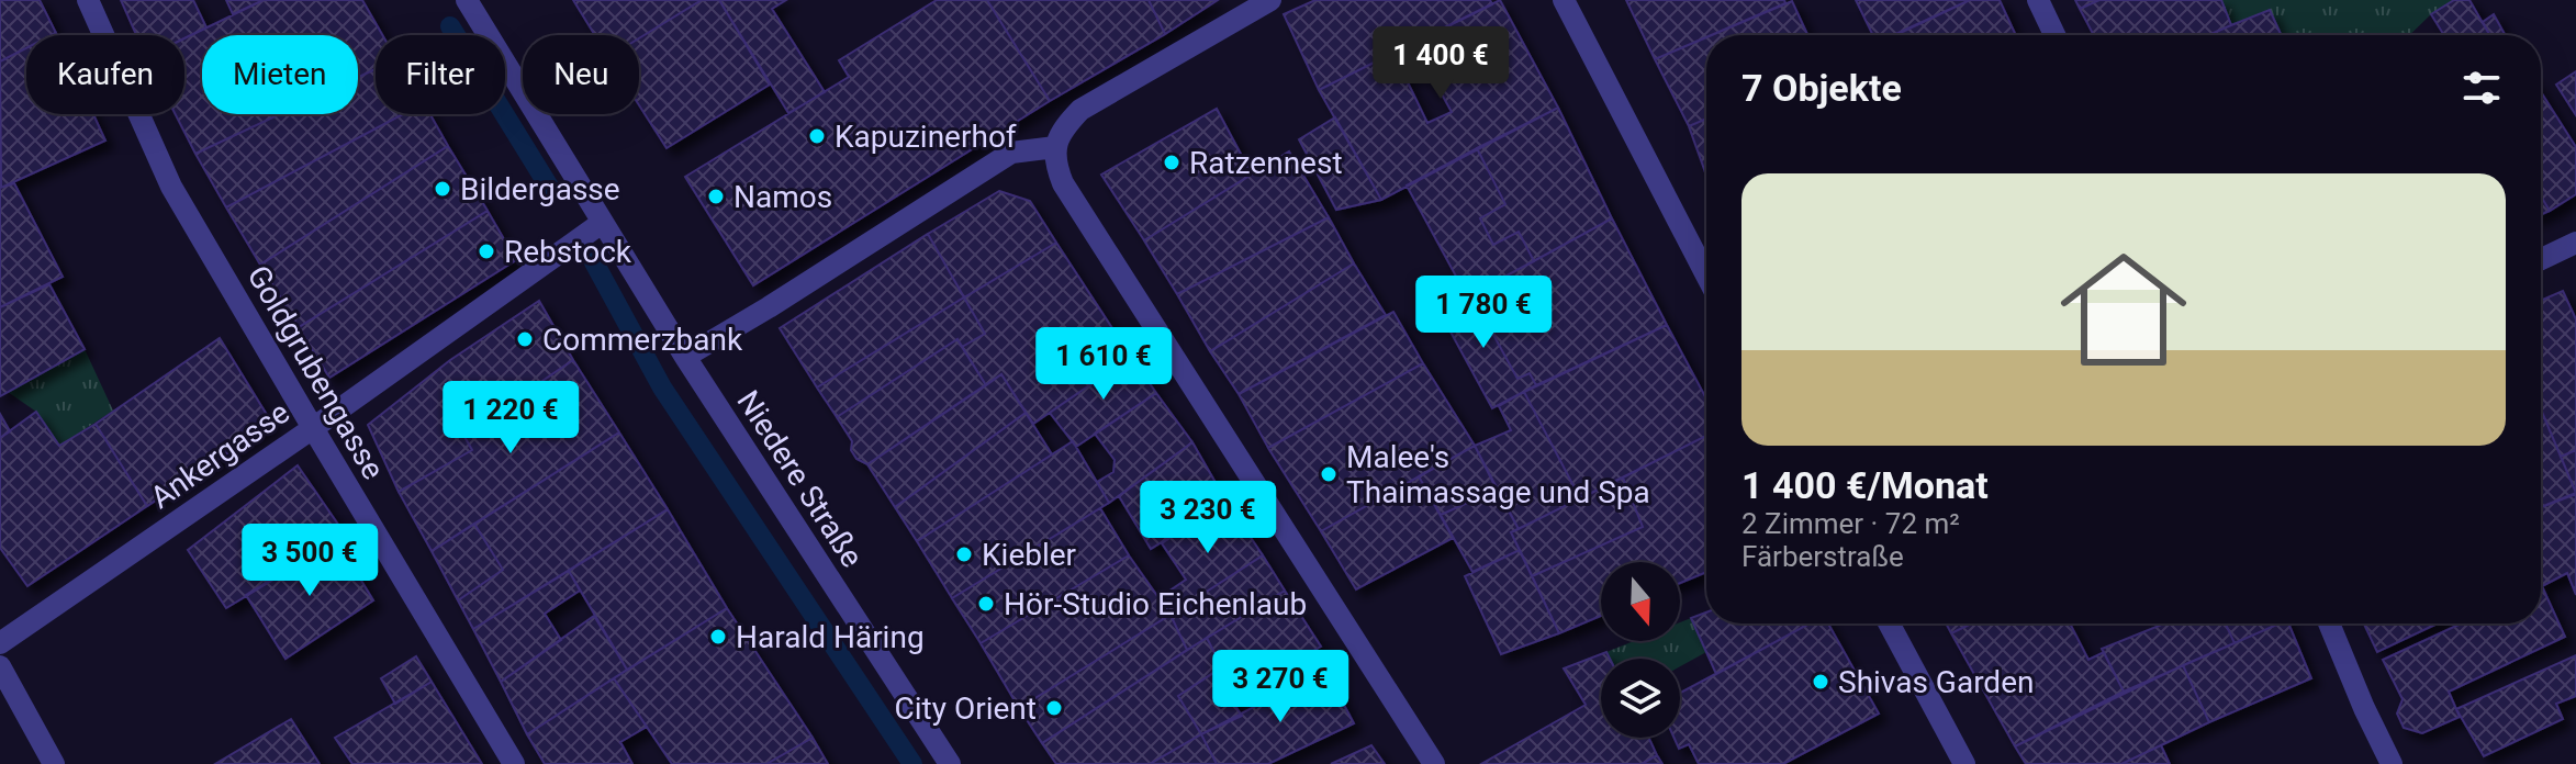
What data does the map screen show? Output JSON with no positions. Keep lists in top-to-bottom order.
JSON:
{
  "streets": {
    "street": ["Goldgrubengasse", "Ankergasse", "Niedere Straße"]
  },
  "crossings": [
    ["Goldgrubengasse", "Ankergasse"],
    ["Ankergasse", "Niedere Straße"]
  ],
  "places": [
    "Kapuzinerhof",
    "Ratzennest",
    "Bildergasse",
    "Namos",
    "Rebstock",
    "Commerzbank",
    "Malee's Thaimassage und Spa",
    "Kiebler",
    "Hör-Studio Eichenlaub",
    "Harald Häring",
    "Shivas Garden",
    "City Orient"
  ],
  "north": "bottom",
  "page": {
    "price": [
      "1 400 €",
      "1 780 €",
      "1 610 €",
      "1 220 €",
      "3 230 €",
      "3 500 €",
      "3 270 €"
    ],
    "chip": [
      "Kaufen",
      "Mieten",
      "Filter",
      "Neu"
    ],
    "heading": "7 Objekte",
    "list": [
      {
        "name": "1 400 €/Monat",
        "note": "2 Zimmer · 72 m² · Färberstraße"
      }
    ]
  }
}
